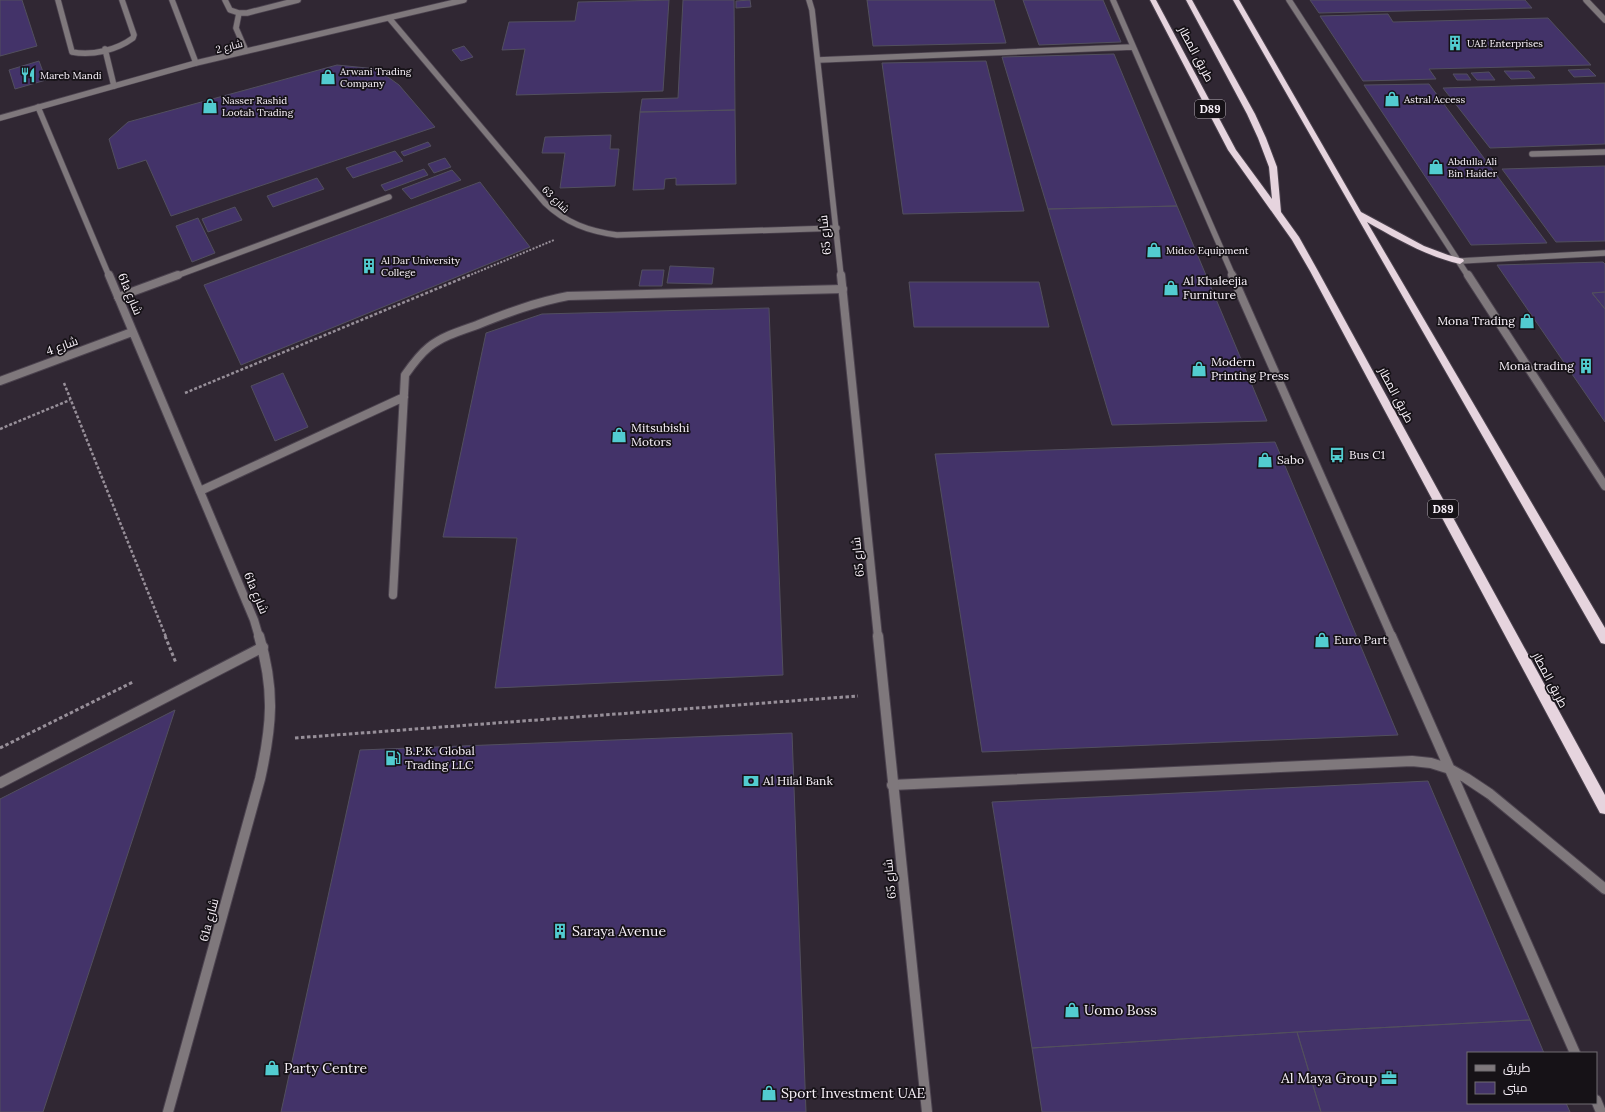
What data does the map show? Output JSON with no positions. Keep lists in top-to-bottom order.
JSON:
{
  "streets": {
    "highway": ["طريق المطار", "D89"],
    "street": [
      "شارع 2",
      "شارع 63",
      "شارع 65",
      "61a شارع",
      "شارع 4"
    ]
  },
  "crossings": [
    ["شارع 2", "شارع 63"],
    ["شارع 2", "61a شارع"],
    ["شارع 63", "شارع 65"],
    ["61a شارع", "شارع 4"]
  ],
  "places": {
    "building": [
      "UAE Enterprises",
      "Al Dar University College",
      "Mona trading",
      "Saraya Avenue"
    ],
    "restaurant": ["Mareb Mandi"],
    "shop": [
      "Arwani Trading Company",
      "Astral Access",
      "Nasser Rashid Lootah Trading",
      "Abdulla Ali Bin Haider",
      "Midco Equipment",
      "Al Khaleejia Furniture",
      "Mona Trading",
      "Modern Printing Press",
      "Mitsubishi Motors",
      "Sabo",
      "Euro Part",
      "Uomo Boss",
      "Party Centre",
      "Sport Investment UAE"
    ],
    "bus stop": ["Bus C1"],
    "fuel station": ["B.P.K. Global Trading LLC"],
    "bank": ["Al Hilal Bank"],
    "office": ["Al Maya Group"]
  },
  "legend": ["طريق", "مبنى"]
}
